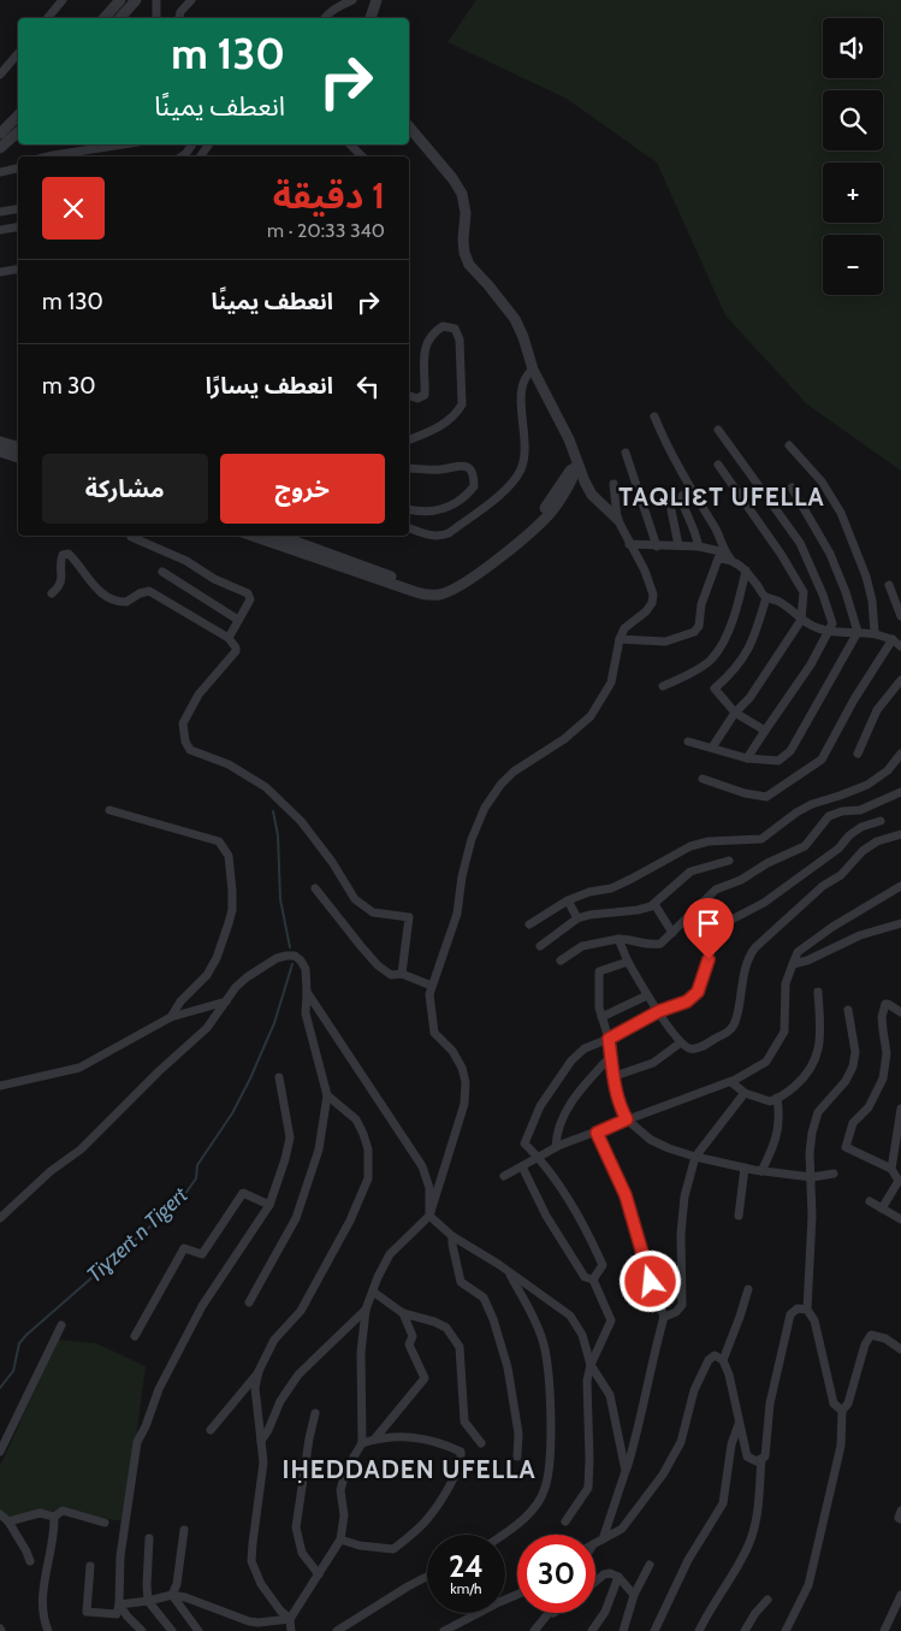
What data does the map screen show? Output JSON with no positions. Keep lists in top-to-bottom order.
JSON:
{
  "districts": ["TAQLIƐT UFELLA", "IḤEDDADEN UFELLA"],
  "water": ["Tiɣzert n Tigert"],
  "page": {
    "map_buttons": ["+", "−"],
    "turn": ["130 m", "انعطف يمينًا"],
    "heading": ["1 دقيقة", "340 m · 20:33"],
    "list": [
      {
        "name": "انعطف يمينًا",
        "value": "130 m"
      },
      {
        "name": "انعطف يسارًا",
        "value": "30 m"
      }
    ],
    "buttons": ["خروج", "مشاركة"],
    "speed": "24 km/h",
    "limit": "30"
  }
}
